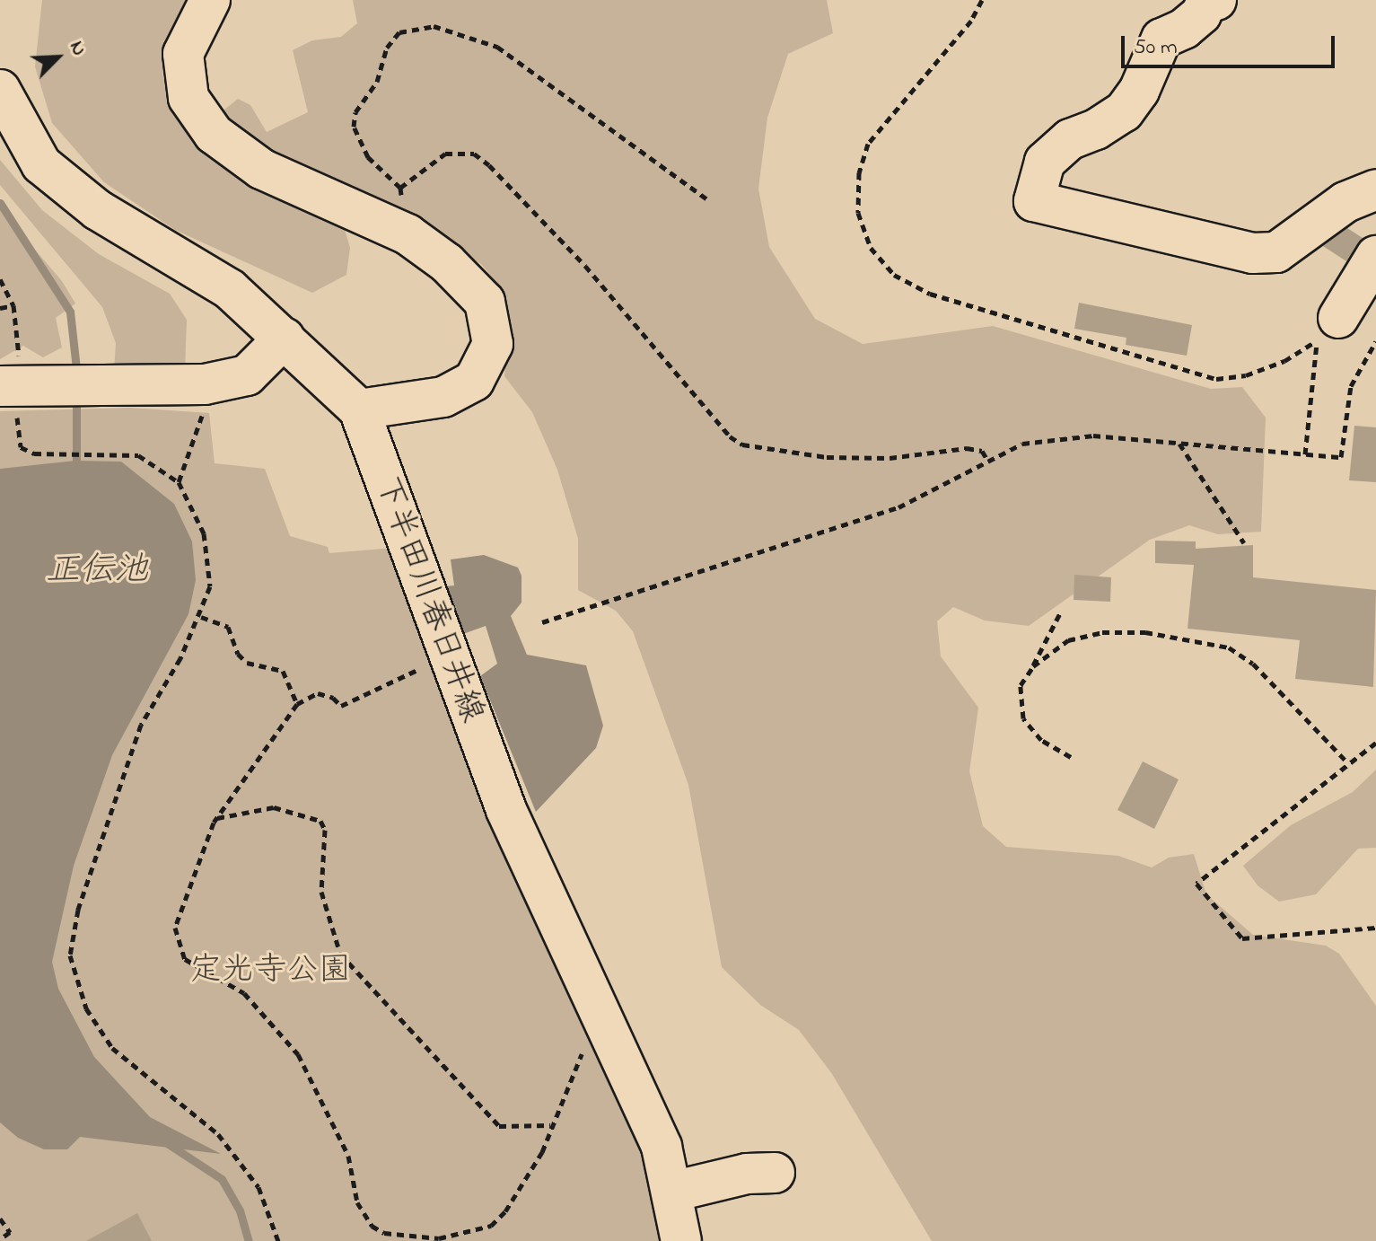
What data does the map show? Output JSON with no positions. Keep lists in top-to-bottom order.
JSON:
{
  "streets": {
    "main road": ["下半田川春日井線"]
  },
  "water": ["正伝池"],
  "parks": ["定光寺公園"],
  "scale_bar": "50 m",
  "north": "top right"
}
